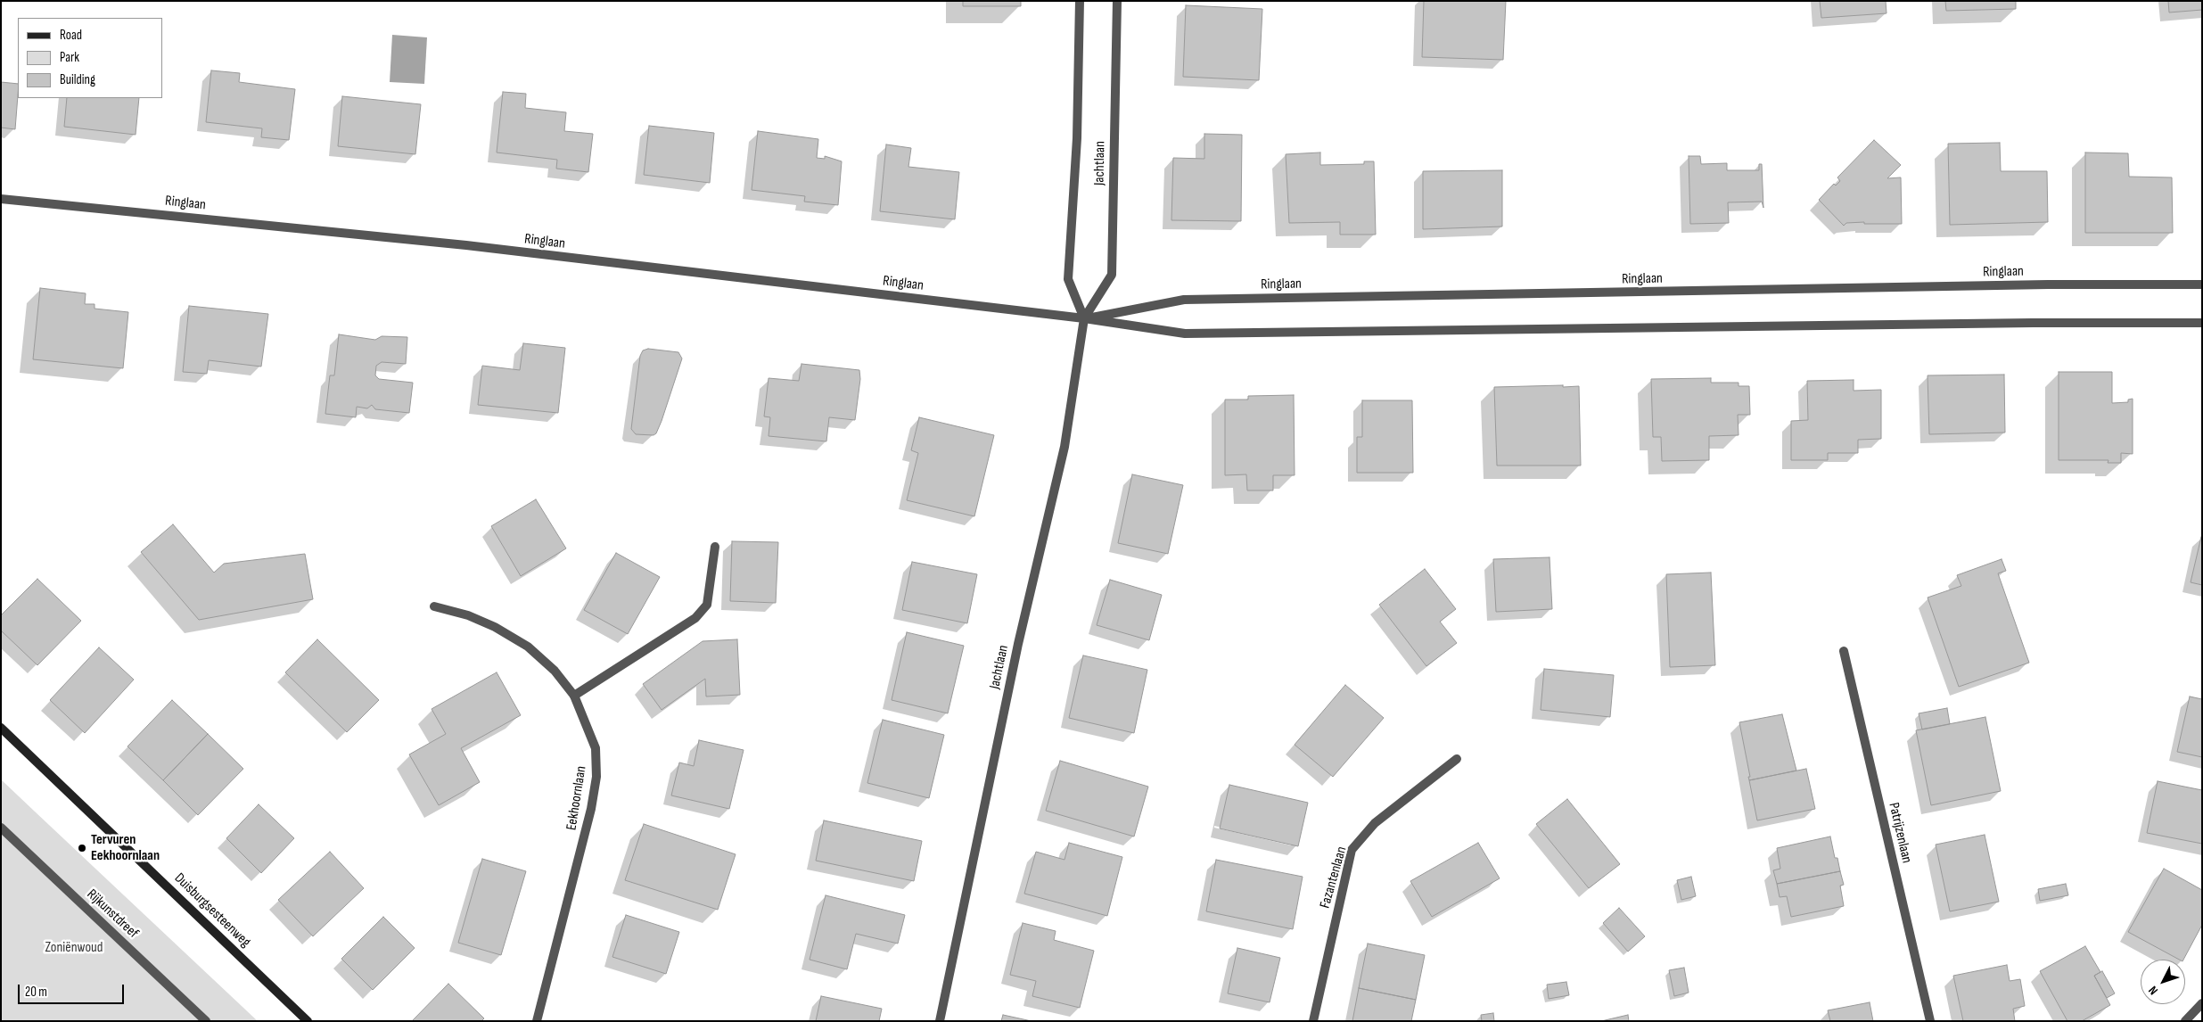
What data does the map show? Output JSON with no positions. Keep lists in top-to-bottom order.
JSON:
{
  "streets": {
    "street": [
      "Jachtlaan",
      "Ringlaan",
      "Eekhoornlaan",
      "Patrijzenlaan",
      "Fazantenlaan",
      "Duisburgsesteenweg",
      "Rijkunstdreef"
    ]
  },
  "crossings": [
    ["Jachtlaan", "Ringlaan"]
  ],
  "parks": ["Zoniënwoud"],
  "places": ["Tervuren Eekhoornlaan"],
  "legend": ["Road", "Park", "Building"],
  "scale_bar": "20 m",
  "north": "bottom left"
}
